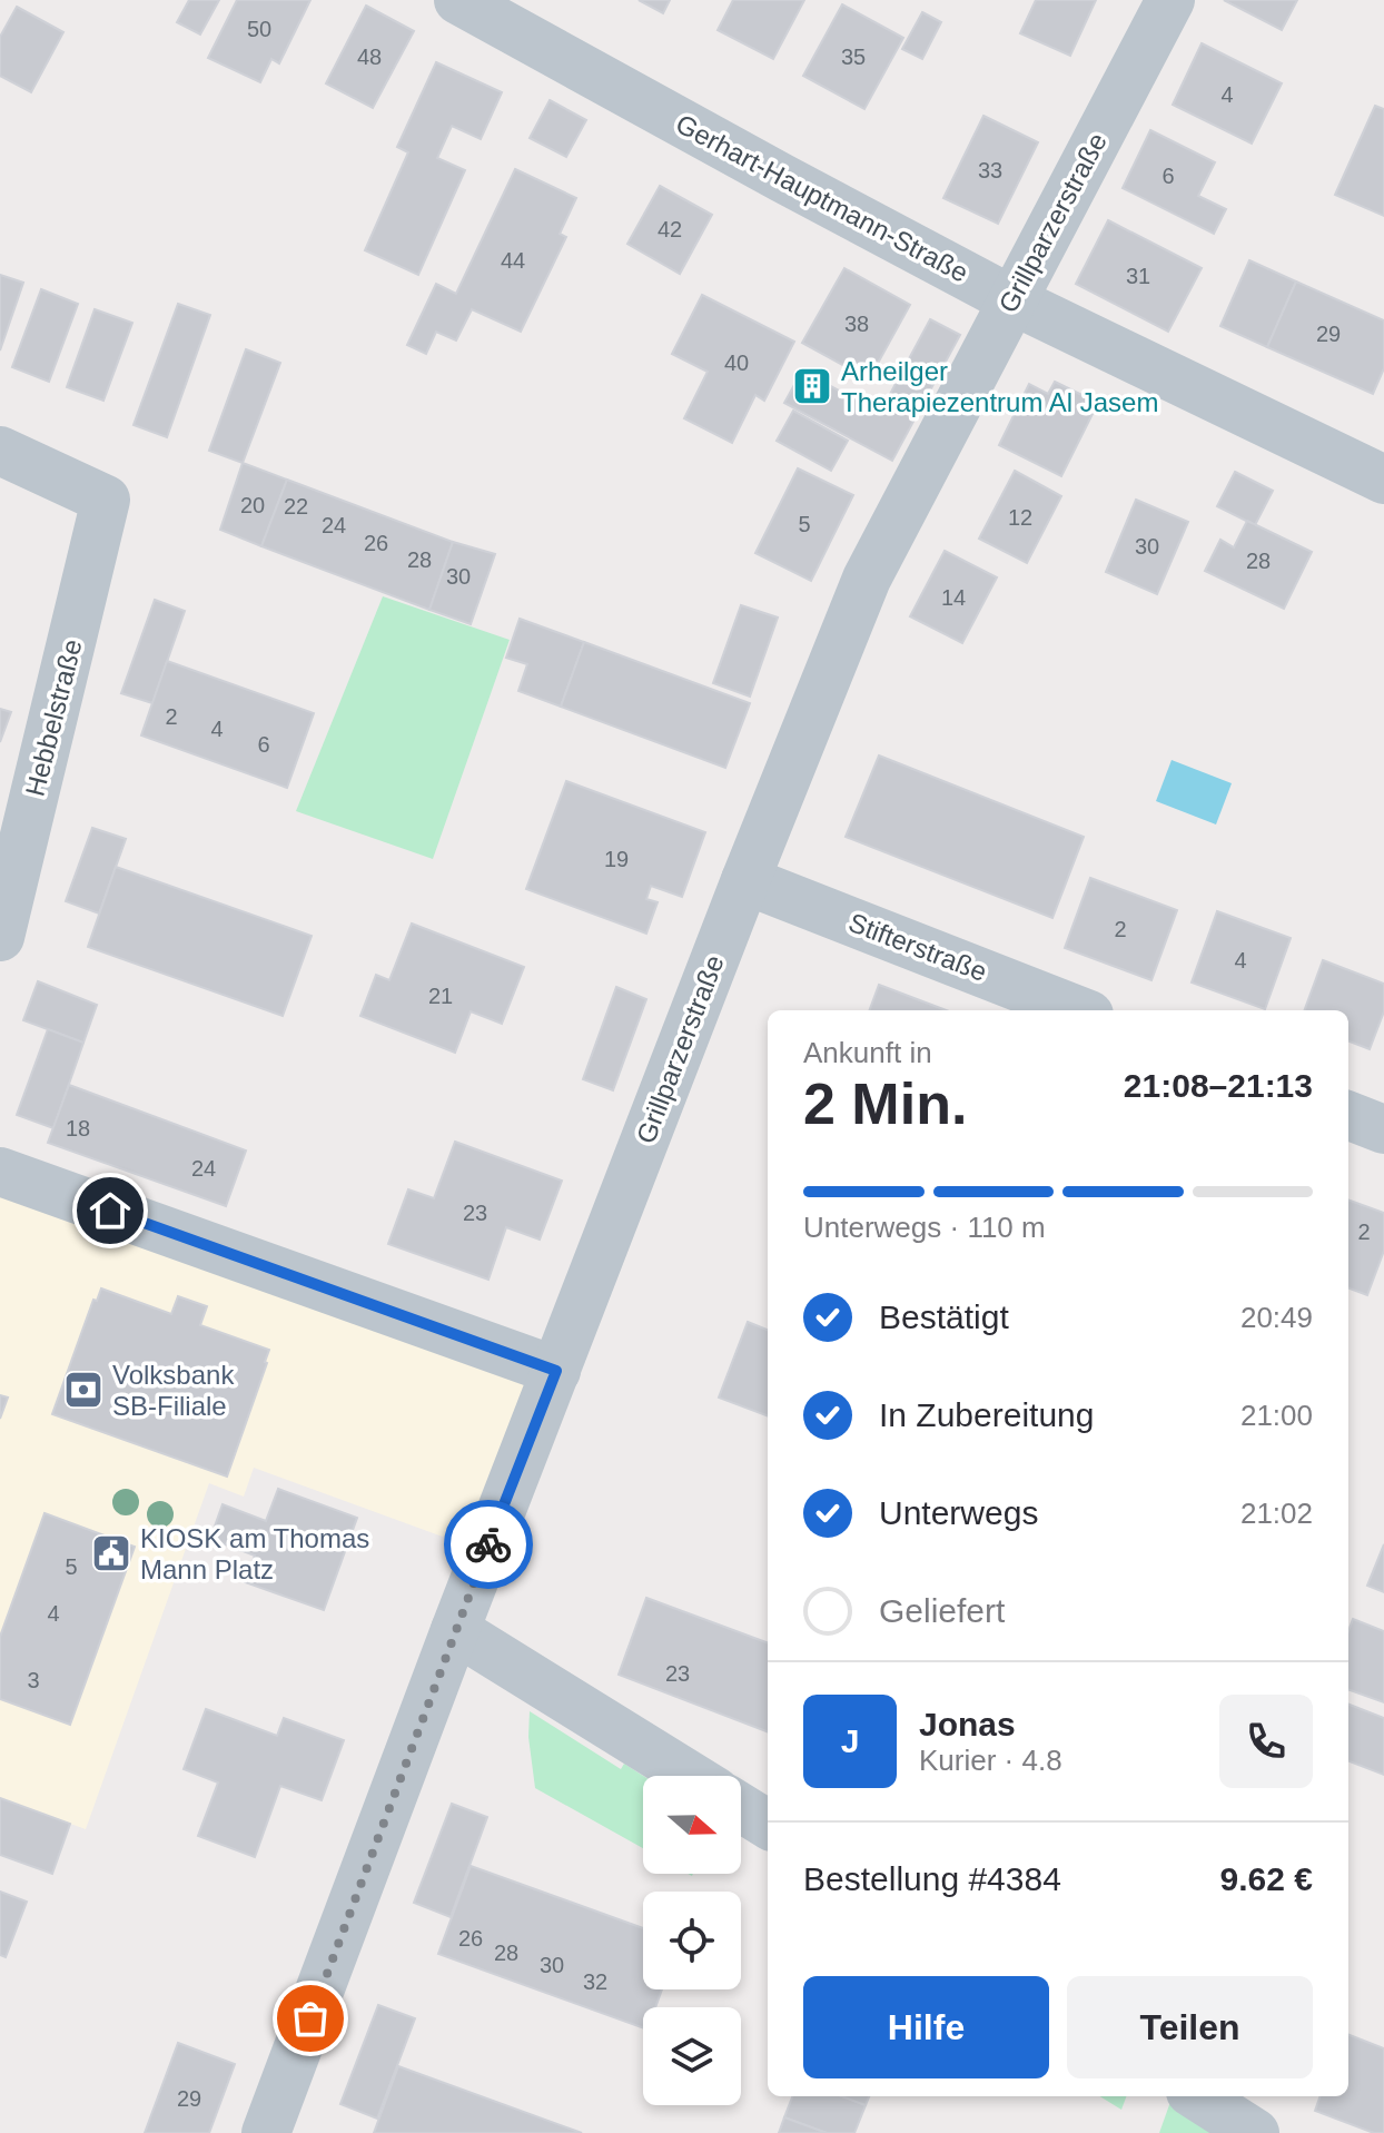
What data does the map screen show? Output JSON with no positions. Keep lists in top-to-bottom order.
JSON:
{
  "streets": {
    "street": [
      "Gerhart-Hauptmann-Straße",
      "Grillparzerstraße",
      "Hebbelstraße",
      "Stifterstraße"
    ]
  },
  "crossings": [
    ["Gerhart-Hauptmann-Straße", "Grillparzerstraße"],
    ["Grillparzerstraße", "Stifterstraße"]
  ],
  "places": {
    "building": ["Arheilger Therapiezentrum Al Jasem"],
    "bank": ["Volksbank SB-Filiale"],
    "public building": ["KIOSK am Thomas Mann Platz"]
  },
  "house_numbers": [
    "50",
    "48",
    "35",
    "4",
    "33",
    "6",
    "42",
    "44",
    "31",
    "38",
    "29",
    "40",
    "20",
    "22",
    "12",
    "5",
    "24",
    "26",
    "30",
    "28",
    "28",
    "30",
    "14",
    "2",
    "4",
    "6",
    "19",
    "2",
    "4",
    "21",
    "18",
    "24",
    "23",
    "2",
    "5",
    "4",
    "23",
    "3",
    "26",
    "28",
    "30",
    "32",
    "29"
  ],
  "north": "right",
  "page": {
    "heading": ["2 Min.", "Ankunft in", "21:08–21:13"],
    "panel": [
      "Jonas",
      "Kurier · 4.8",
      "Bestellung #4384",
      "9.62 €"
    ],
    "bar": "Unterwegs · 110 m",
    "list": [
      ["Bestätigt", "20:49"],
      ["In Zubereitung", "21:00"],
      ["Unterwegs", "21:02"],
      "Geliefert"
    ],
    "round": "J",
    "buttons": ["Hilfe", "Teilen"]
  }
}
